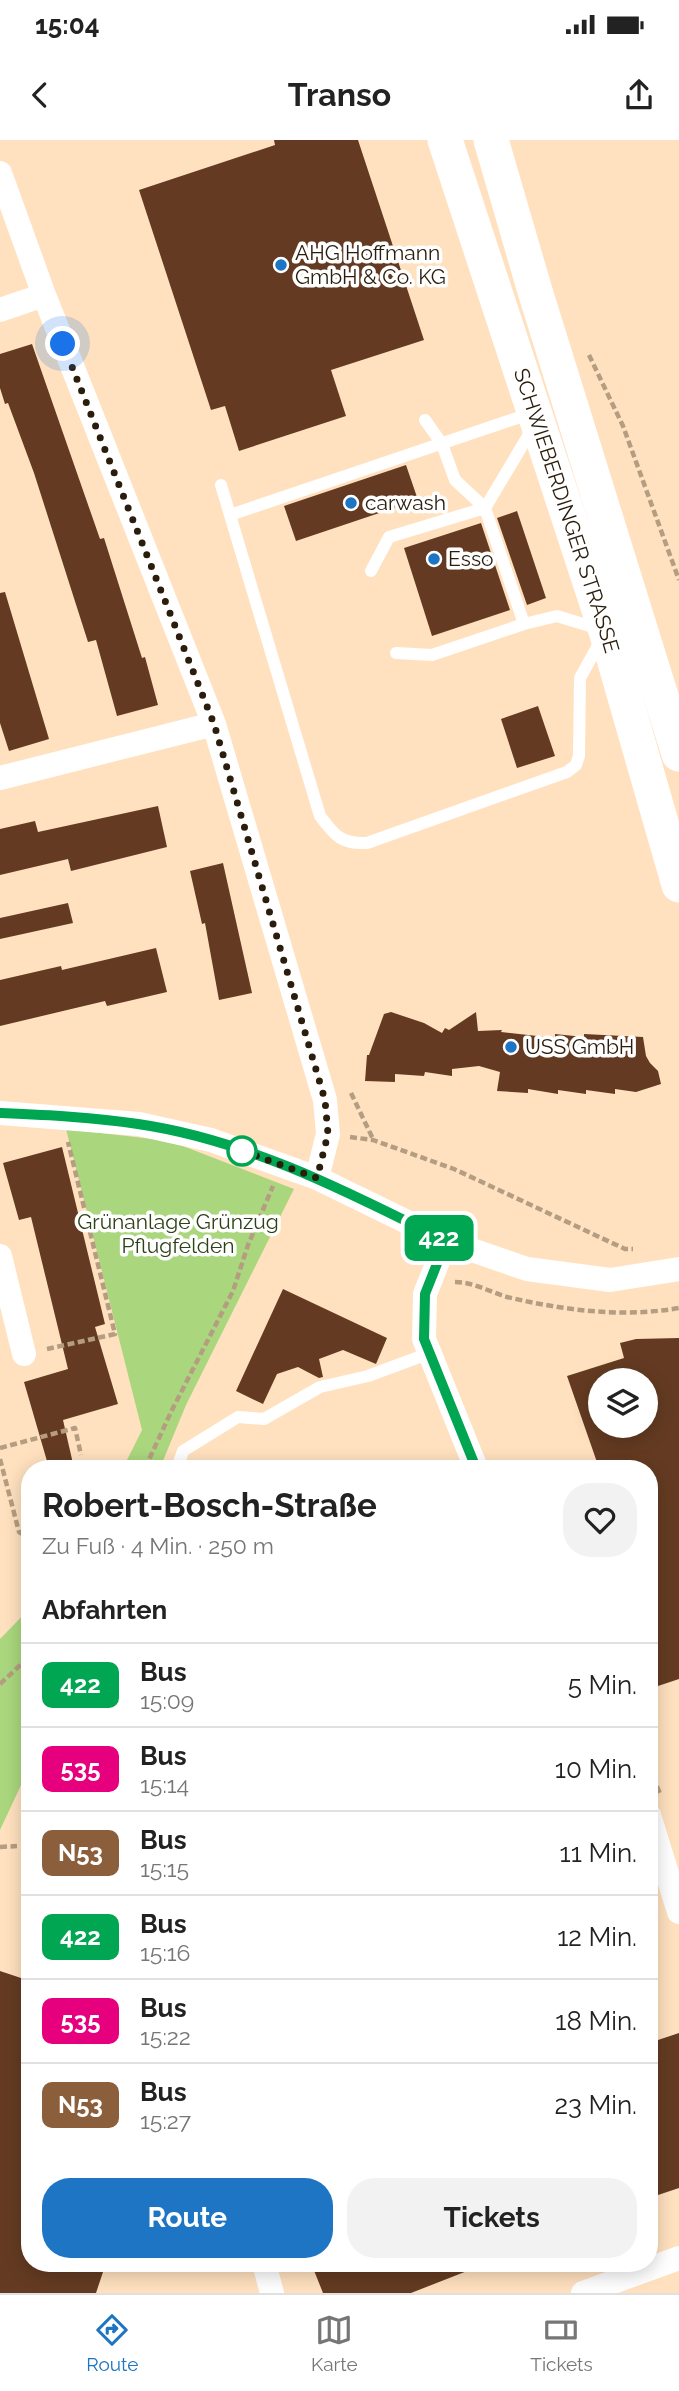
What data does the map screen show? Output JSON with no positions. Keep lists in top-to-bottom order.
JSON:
{
  "streets": {
    "main road": ["SCHWIEBERDINGER STRASSE"]
  },
  "parks": ["Grünanlage Grünzug Pflugfelden"],
  "places": [
    "AHG Hoffmann GmbH & Co. KG",
    "carwash",
    "Esso",
    "USS GmbH"
  ],
  "lines": ["bus line 422"],
  "page": {
    "status": "15:04",
    "header": "Transo",
    "on_map": "422",
    "heading": [
      ["Robert-Bosch-Straße", "Zu Fuß · 4 Min. · 250 m"],
      "Abfahrten"
    ],
    "list": [
      {
        "mark": "422",
        "name": "Bus",
        "note": "15:09",
        "value": "5 Min."
      },
      {
        "mark": "535",
        "name": "Bus",
        "note": "15:14",
        "value": "10 Min."
      },
      {
        "mark": "N53",
        "name": "Bus",
        "note": "15:15",
        "value": "11 Min."
      },
      {
        "mark": "422",
        "name": "Bus",
        "note": "15:16",
        "value": "12 Min."
      },
      {
        "mark": "535",
        "name": "Bus",
        "note": "15:22",
        "value": "18 Min."
      },
      {
        "mark": "N53",
        "name": "Bus",
        "note": "15:27",
        "value": "23 Min."
      }
    ],
    "buttons": ["Route", "Tickets"],
    "tabs": ["Route", "Karte", "Tickets"]
  }
}
